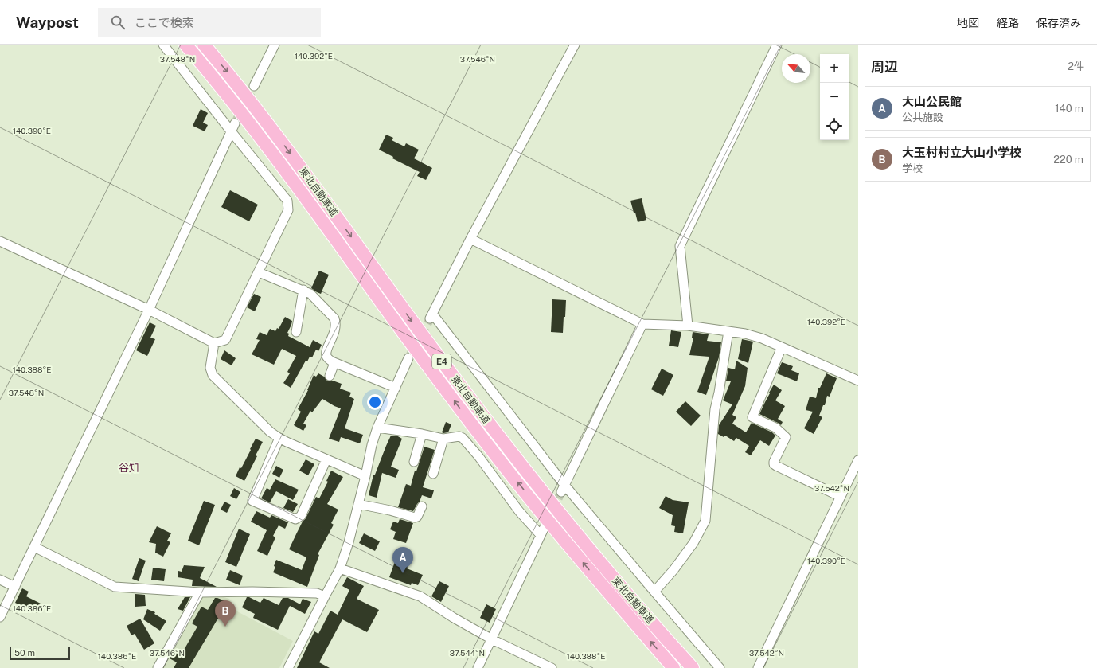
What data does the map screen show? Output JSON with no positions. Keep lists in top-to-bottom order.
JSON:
{
  "streets": {
    "highway": ["東北自動車道", "E4"]
  },
  "districts": ["谷知"],
  "scale_bar": "50 m",
  "north": "top left",
  "page": {
    "header": "Waypost",
    "search": "ここで検索",
    "nav": ["地図", "経路", "保存済み"],
    "heading": ["周辺", "2件"],
    "map_buttons": ["+", "−"],
    "list": [
      {
        "mark": "A",
        "name": "大山公民館",
        "note": "公共施設",
        "value": "140 m"
      },
      {
        "mark": "B",
        "name": "大玉村村立大山小学校",
        "note": "学校",
        "value": "220 m"
      }
    ],
    "pins": ["A", "B"],
    "scale": "50 m"
  },
  "coordinates": [
    "140.392°E",
    "37.548°N",
    "37.546°N",
    "140.390°E",
    "140.388°E",
    "37.542°N",
    "140.386°E",
    "37.544°N"
  ]
}
